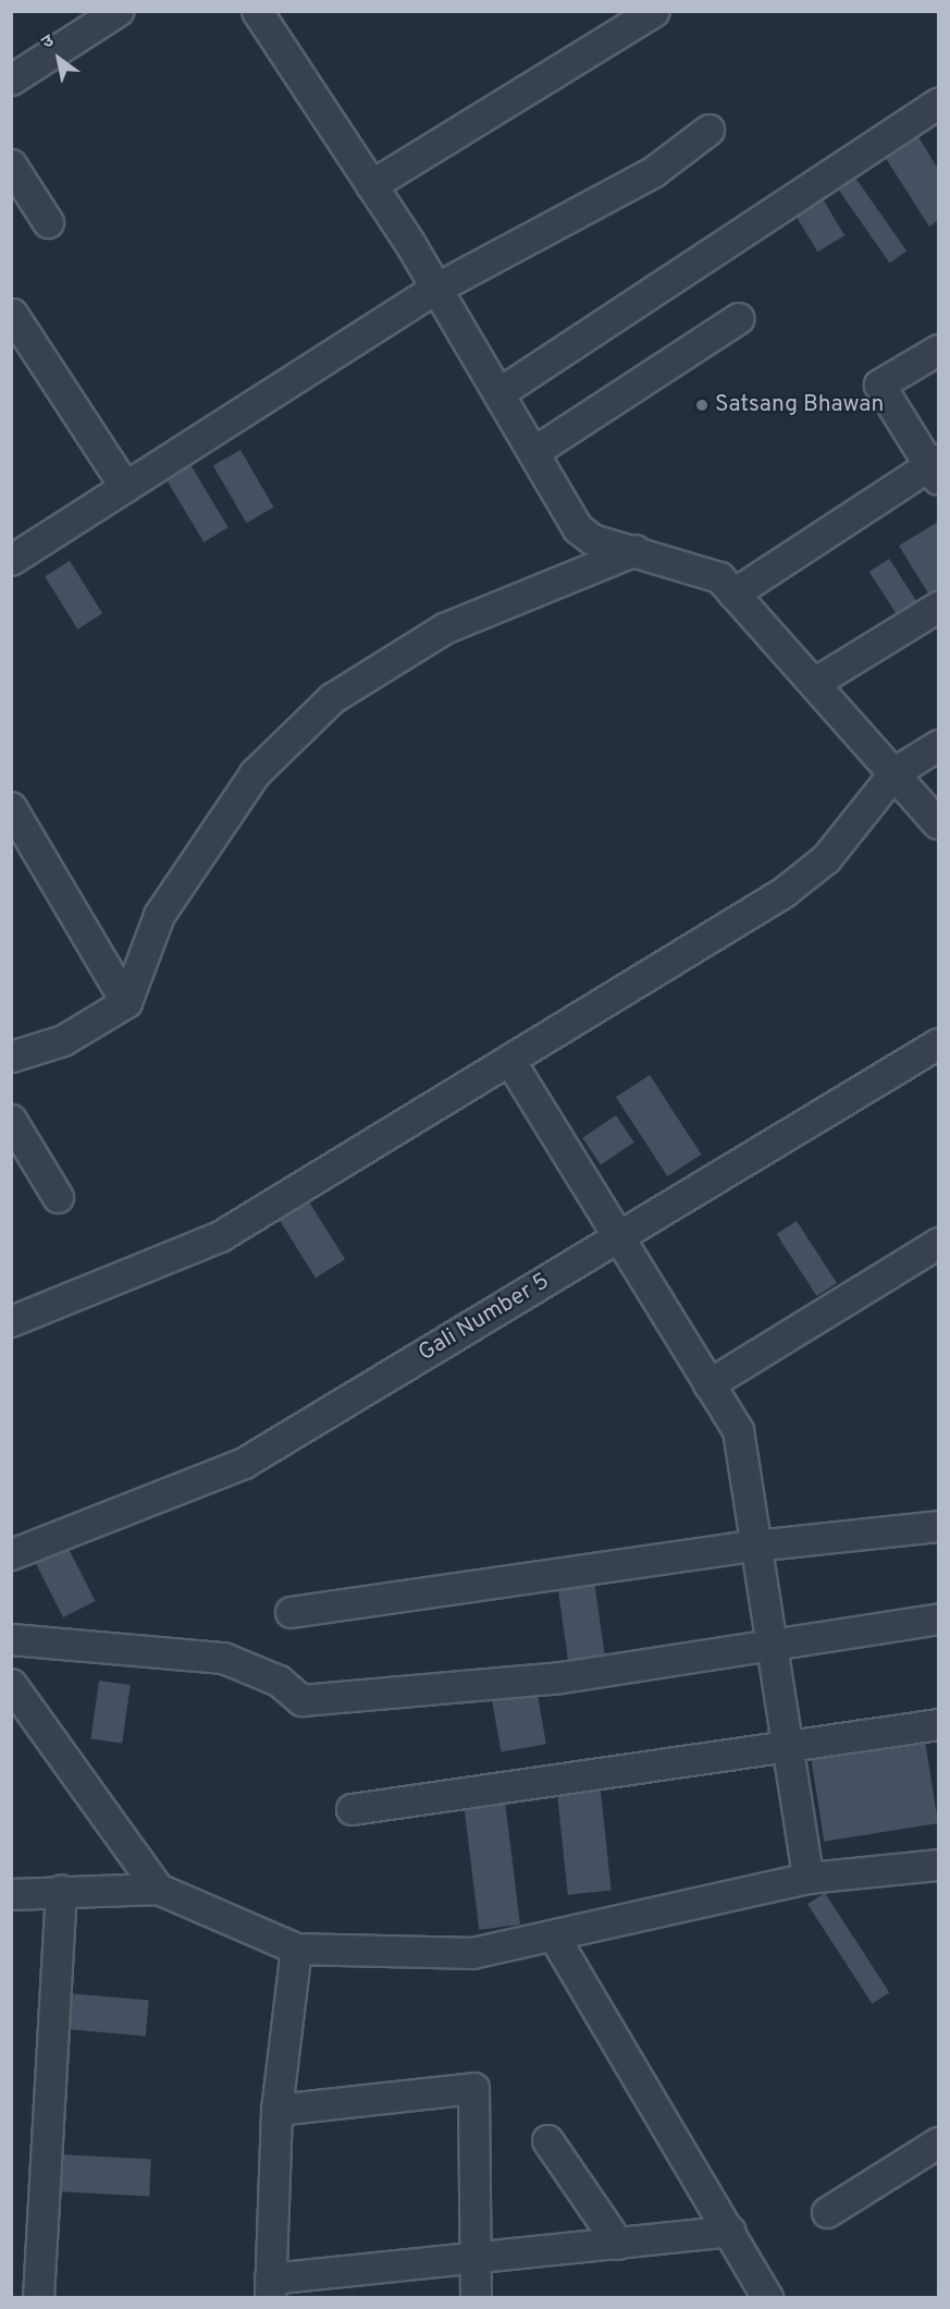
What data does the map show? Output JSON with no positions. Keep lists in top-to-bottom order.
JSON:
{
  "streets": {
    "street": ["Gali Number 5"]
  },
  "places": ["Satsang Bhawan"],
  "north": "top left"
}
